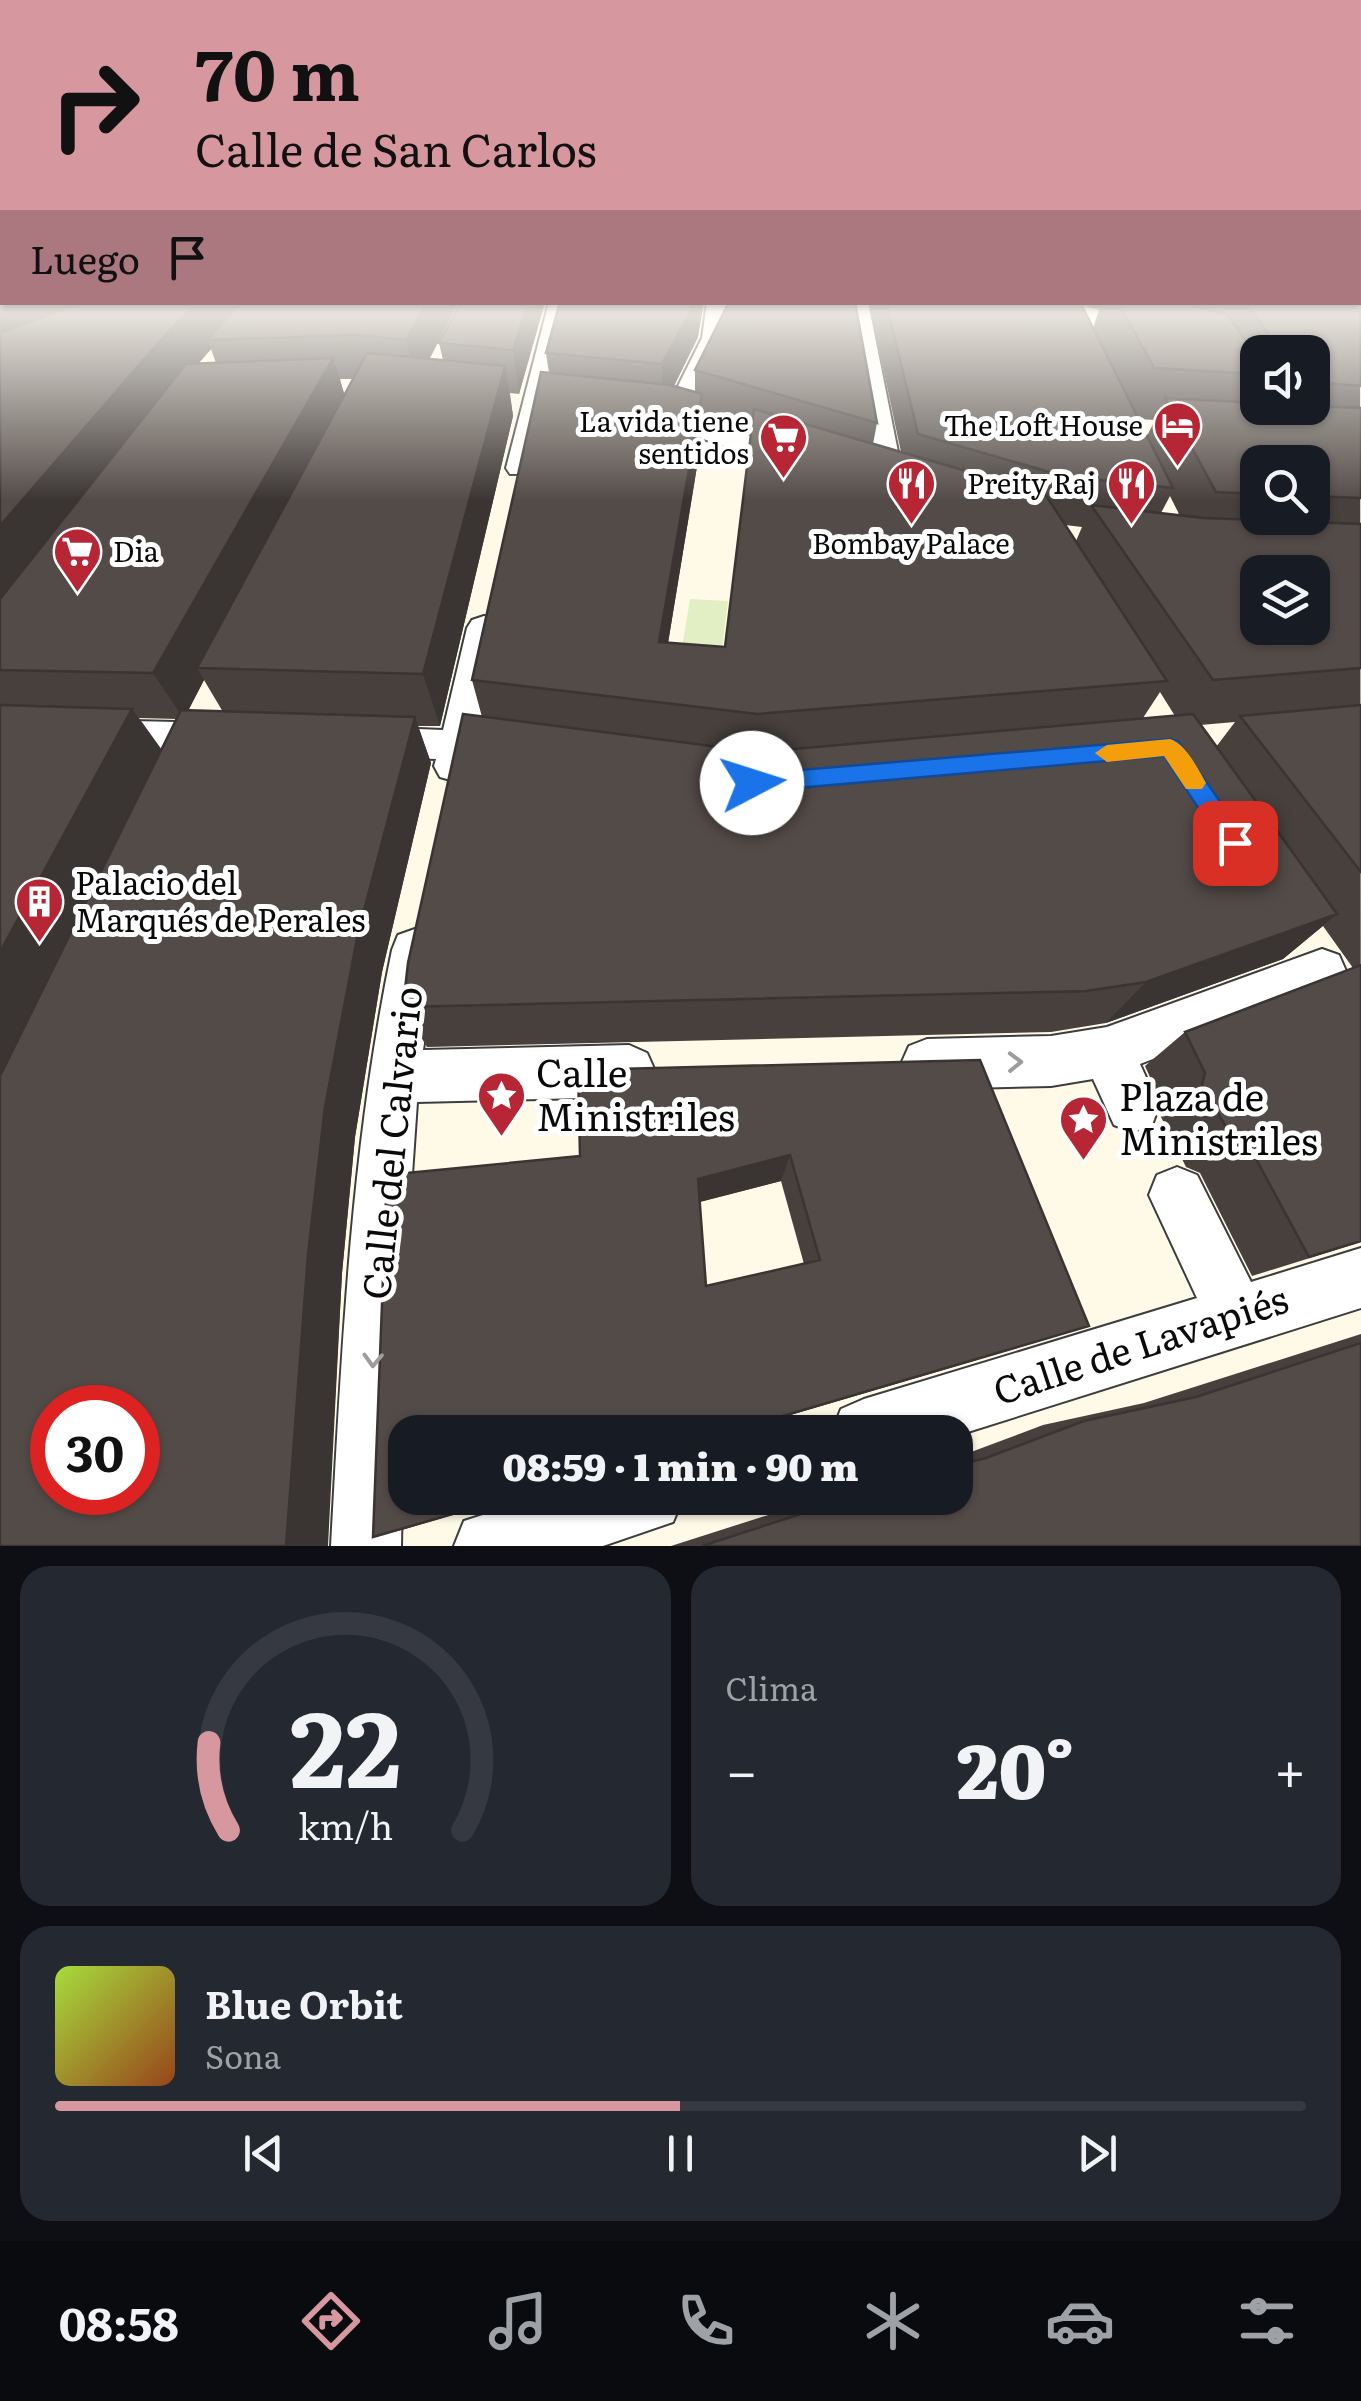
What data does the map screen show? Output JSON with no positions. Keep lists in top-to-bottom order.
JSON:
{
  "streets": {
    "street": ["Calle del Calvario", "Calle de Lavapiés"]
  },
  "one_way": ["Calle del Calvario"],
  "places": {
    "hotel": ["The Loft House"],
    "supermarket": ["La vida tiene sentidos", "Dia"],
    "restaurant": ["Bombay Palace", "Preity Raj"],
    "building": ["Palacio del Marqués de Perales"],
    "place": ["Calle Ministriles", "Plaza de Ministriles"]
  },
  "page": {
    "turn": ["70 m", "Calle de San Carlos"],
    "then": "Luego",
    "limit": "30",
    "trip": "08:59 · 1 min · 90 m",
    "tile": "Clima",
    "heat": ["−", "20°", "+"],
    "song": ["Blue Orbit", "Sona"],
    "tabs": "08:58",
    "gauge": ["22", "km/h"]
  }
}
